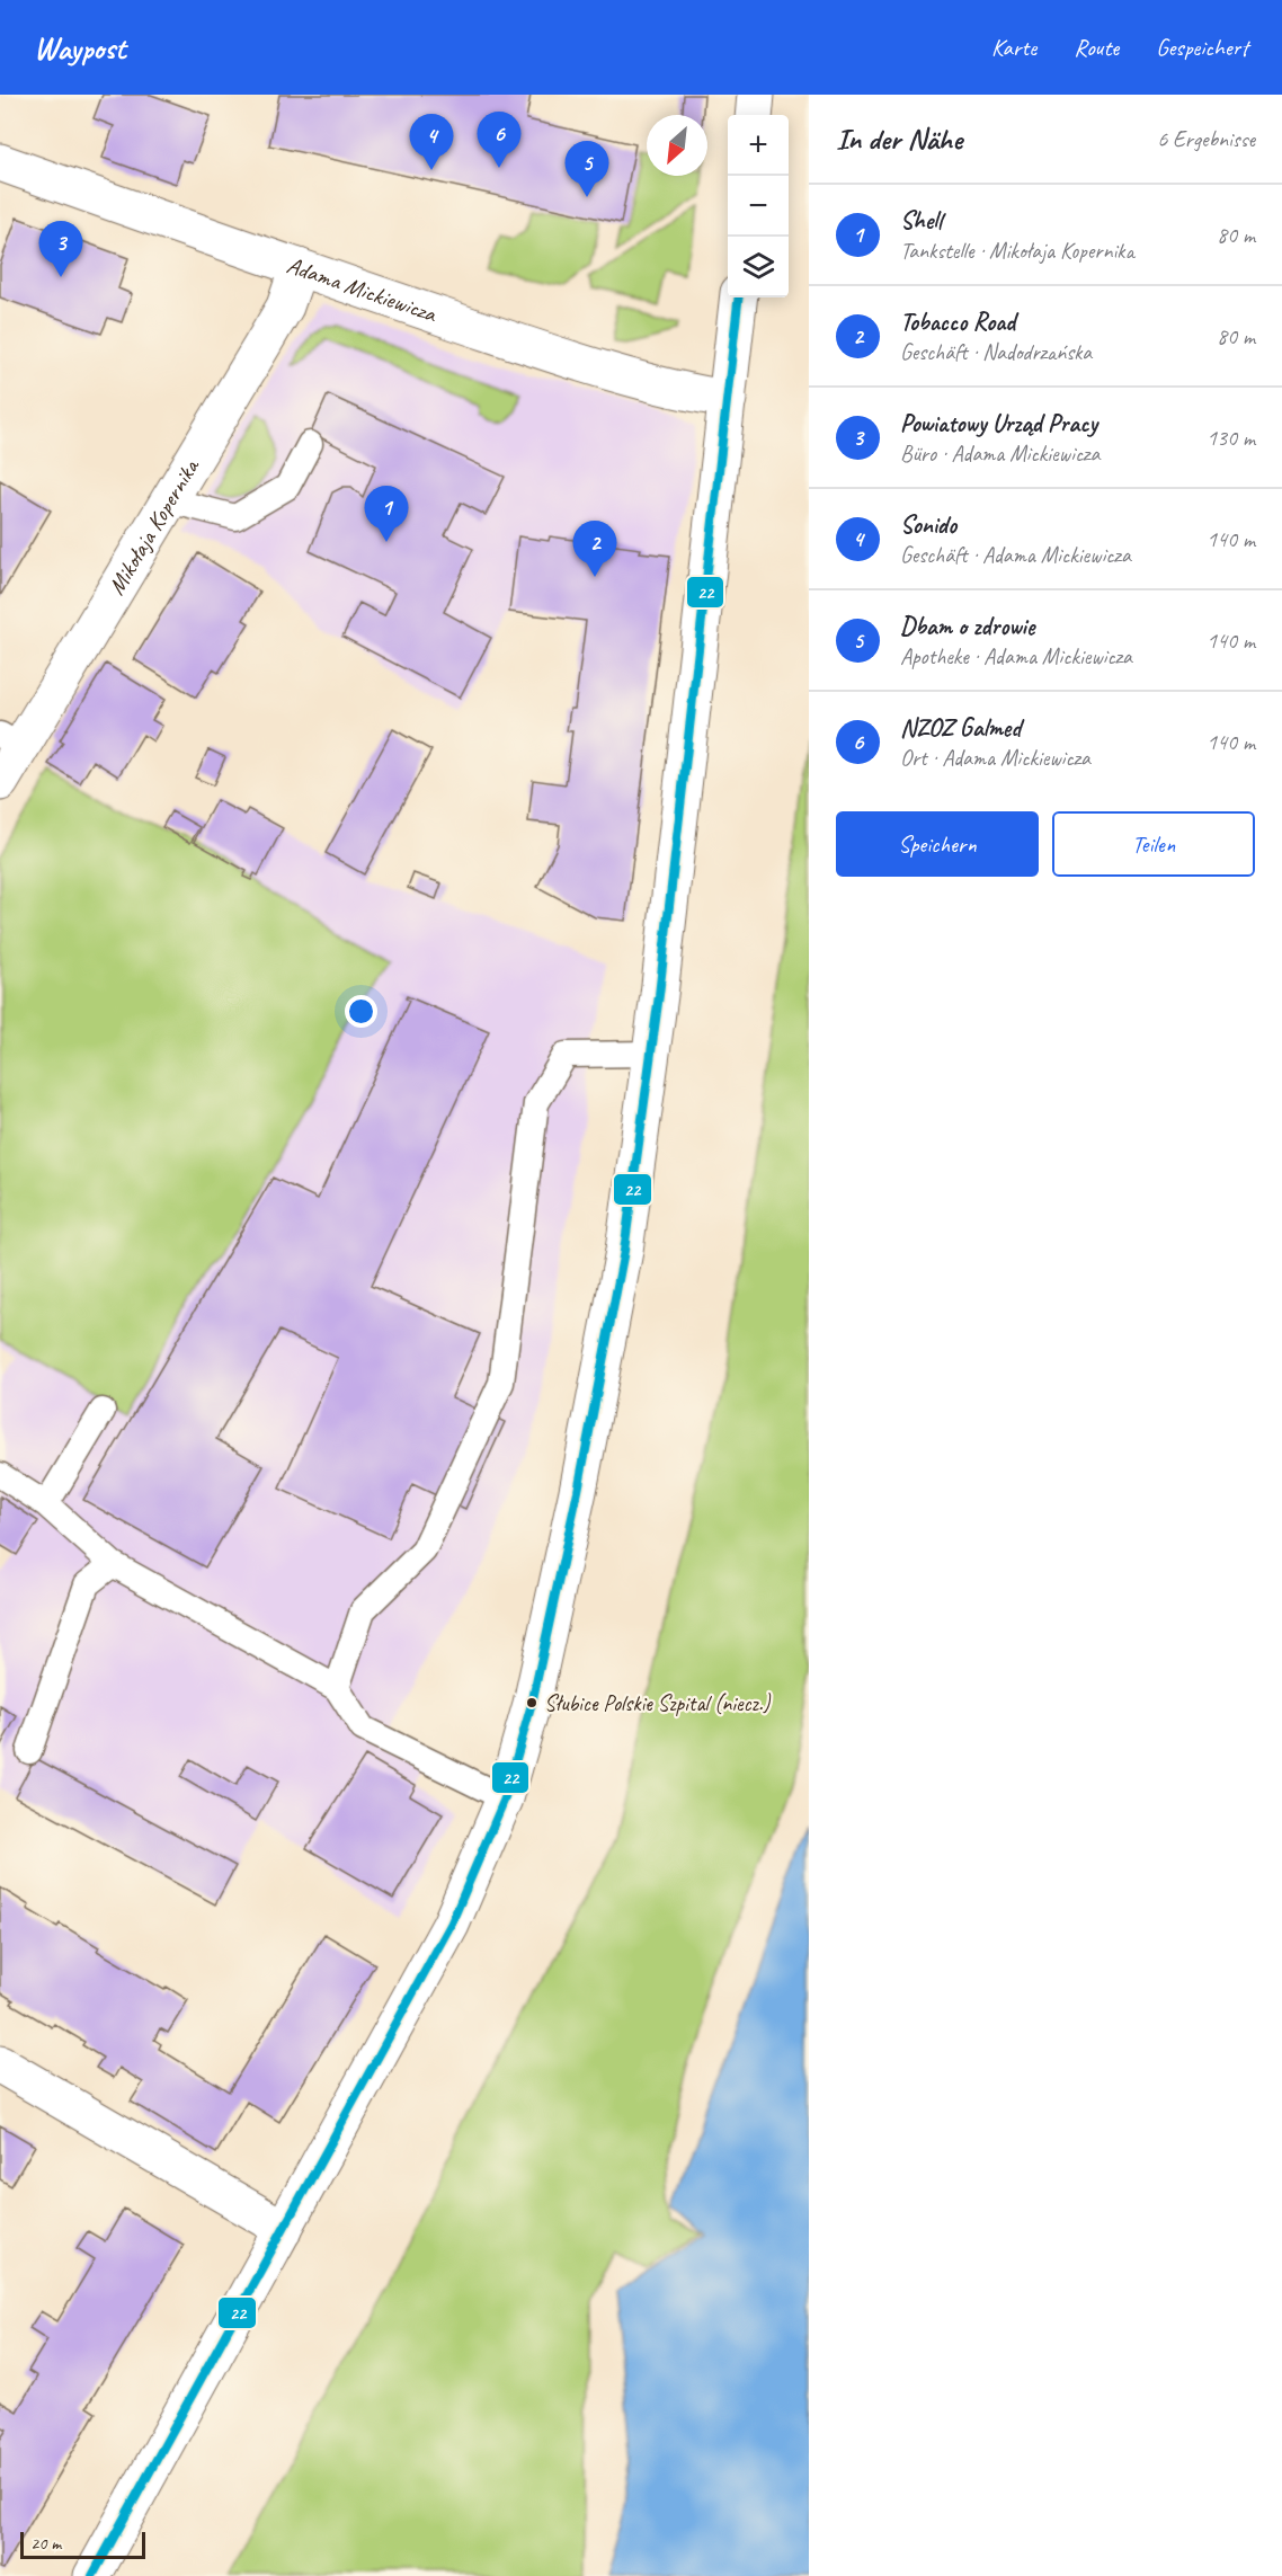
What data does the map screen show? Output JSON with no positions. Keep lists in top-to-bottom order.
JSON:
{
  "streets": {
    "street": ["Adama Mickiewicza", "Mikołaja Kopernika"]
  },
  "crossings": [
    ["Adama Mickiewicza", "Mikołaja Kopernika"]
  ],
  "places": ["Słubice Polskie Szpital (niecz.)"],
  "lines": ["transit line 22"],
  "scale_bar": "20 m",
  "north": "bottom left",
  "page": {
    "header": "Waypost",
    "nav": ["Karte", "Route", "Gespeichert"],
    "heading": ["In der Nähe", "6 Ergebnisse"],
    "pins": [
      "6",
      "4",
      "5",
      "3",
      "1",
      "2"
    ],
    "map_buttons": ["+", "−"],
    "list": [
      {
        "mark": "1",
        "name": "Shell",
        "note": "Tankstelle · Mikołaja Kopernika",
        "value": "80 m"
      },
      {
        "mark": "2",
        "name": "Tobacco Road",
        "note": "Geschäft · Nadodrzańska",
        "value": "80 m"
      },
      {
        "mark": "3",
        "name": "Powiatowy Urząd Pracy",
        "note": "Büro · Adama Mickiewicza",
        "value": "130 m"
      },
      {
        "mark": "4",
        "name": "Sonido",
        "note": "Geschäft · Adama Mickiewicza",
        "value": "140 m"
      },
      {
        "mark": "5",
        "name": "Dbam o zdrowie",
        "note": "Apotheke · Adama Mickiewicza",
        "value": "140 m"
      },
      {
        "mark": "6",
        "name": "NZOZ Galmed",
        "note": "Ort · Adama Mickiewicza",
        "value": "140 m"
      }
    ],
    "buttons": ["Speichern", "Teilen"],
    "scale": "20 m"
  }
}
